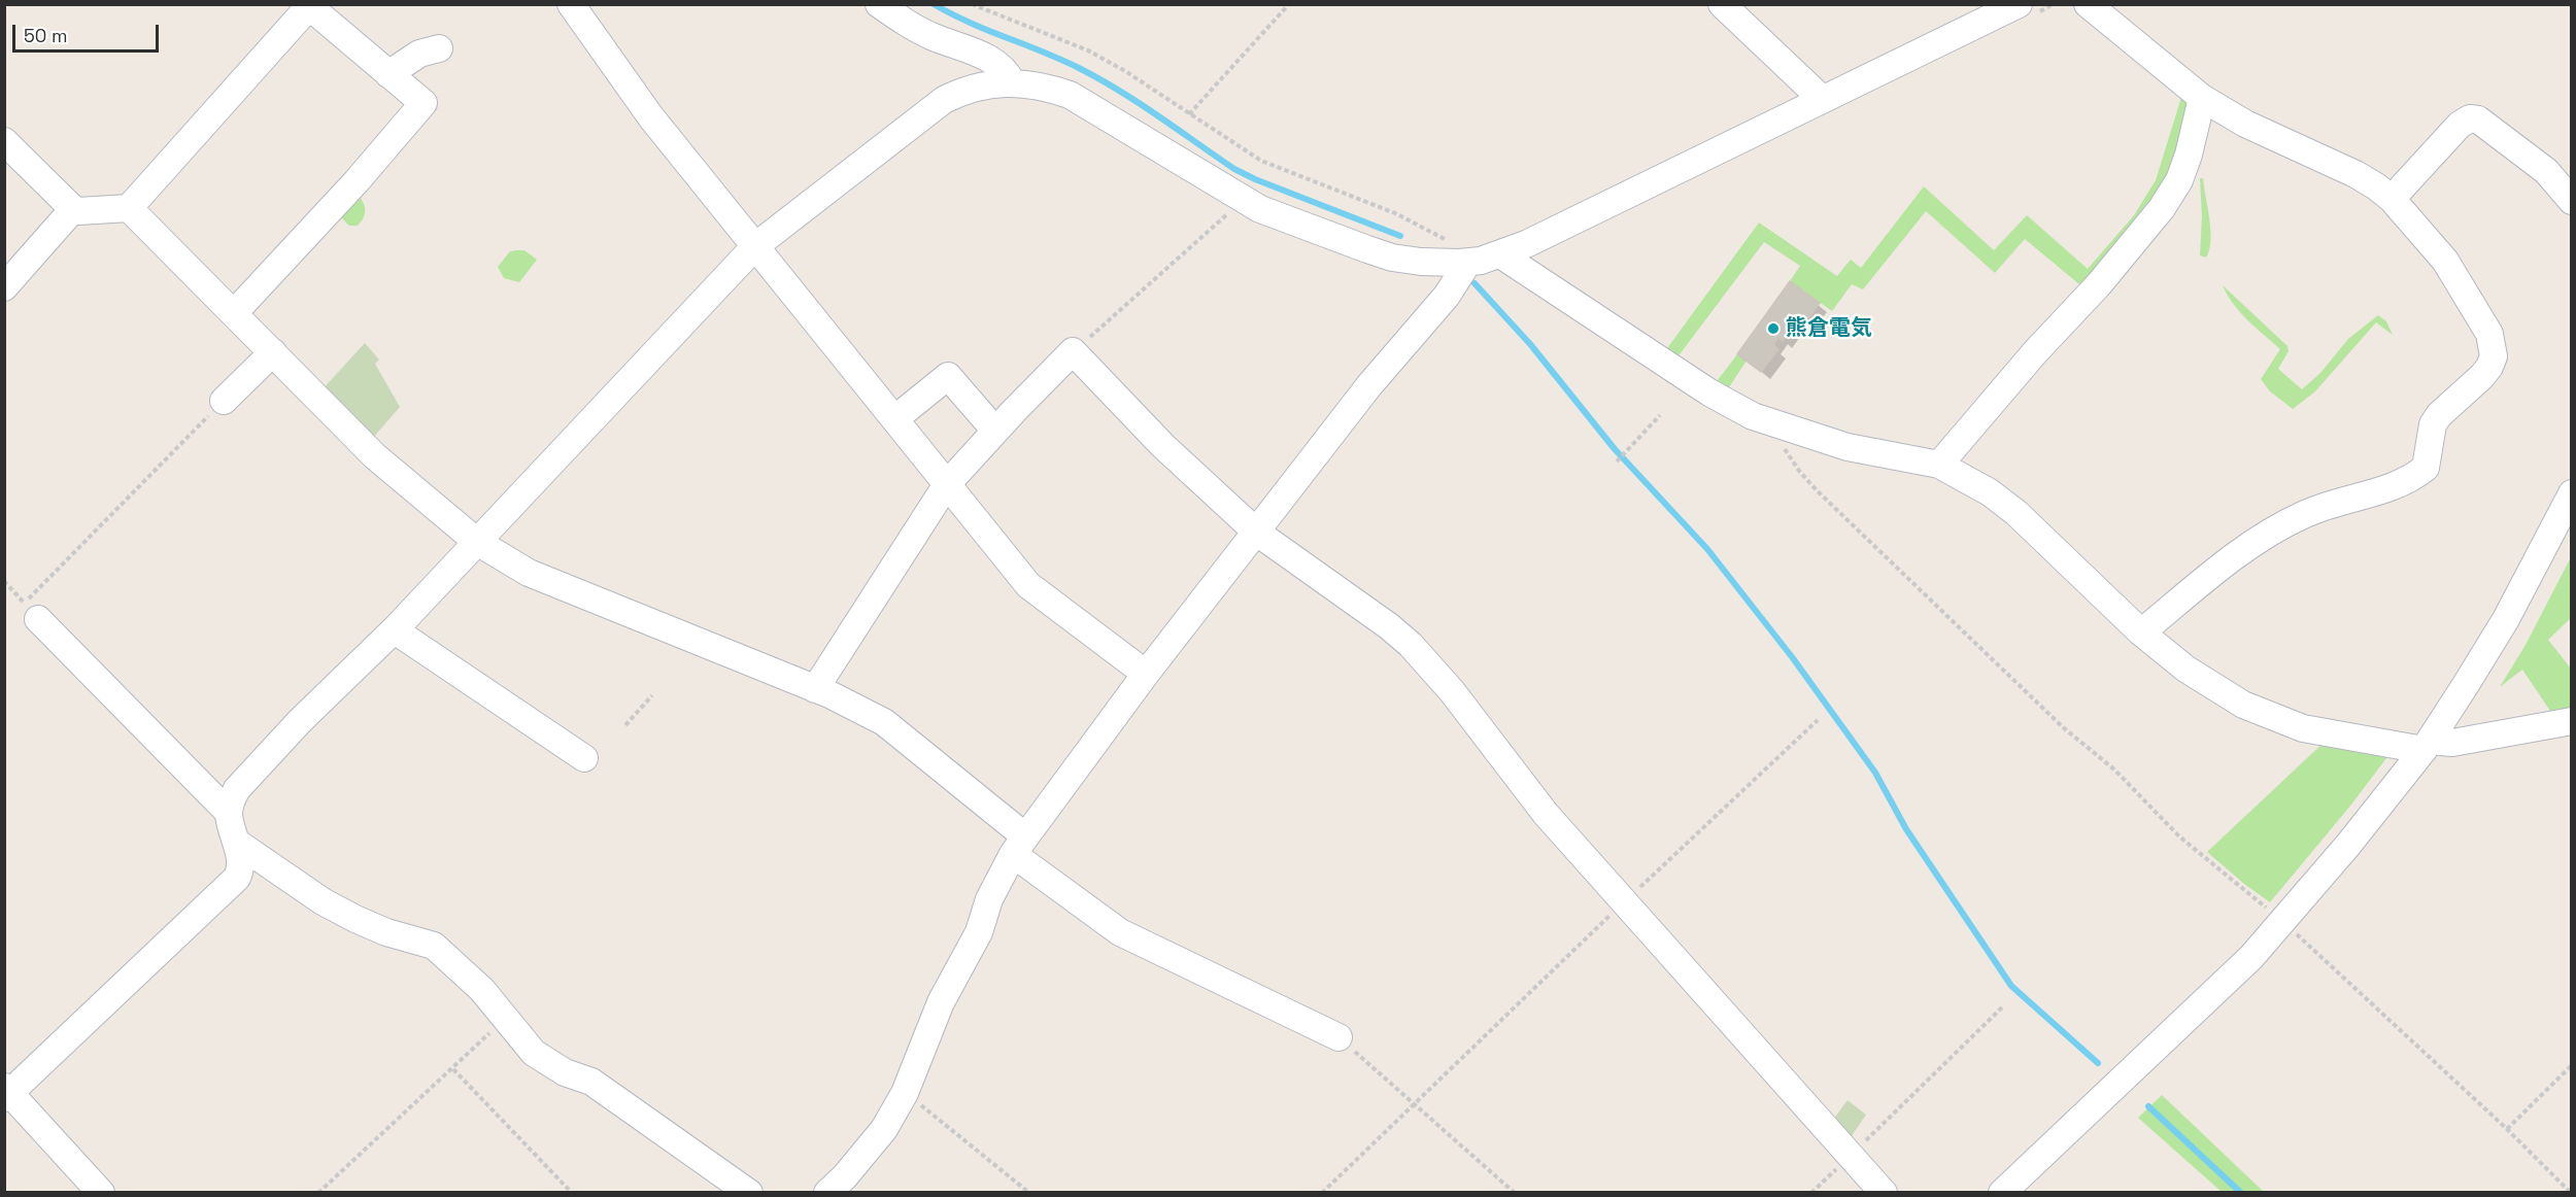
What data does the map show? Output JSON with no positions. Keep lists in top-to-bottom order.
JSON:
{
  "places": ["熊倉電気"],
  "scale_bar": "50 m"
}
